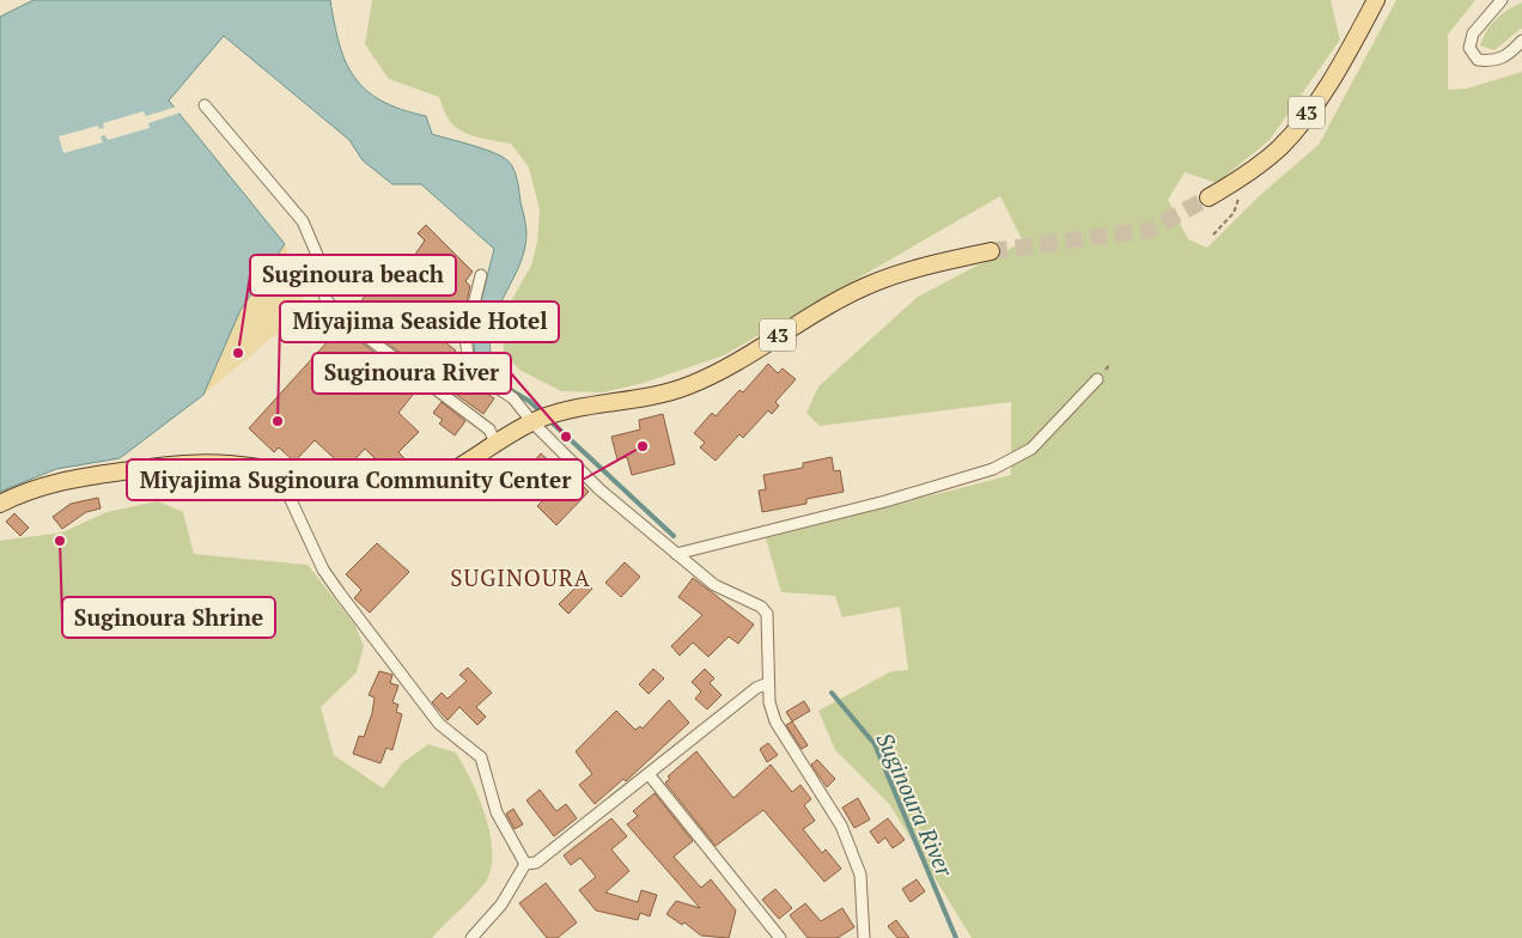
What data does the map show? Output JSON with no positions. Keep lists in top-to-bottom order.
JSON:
{
  "streets": {
    "main road": ["43"]
  },
  "districts": ["SUGINOURA"],
  "water": ["Suginoura River"],
  "places": [
    "Suginoura beach",
    "Miyajima Seaside Hotel",
    "Suginoura River",
    "Miyajima Suginoura Community Center",
    "Suginoura Shrine"
  ]
}
